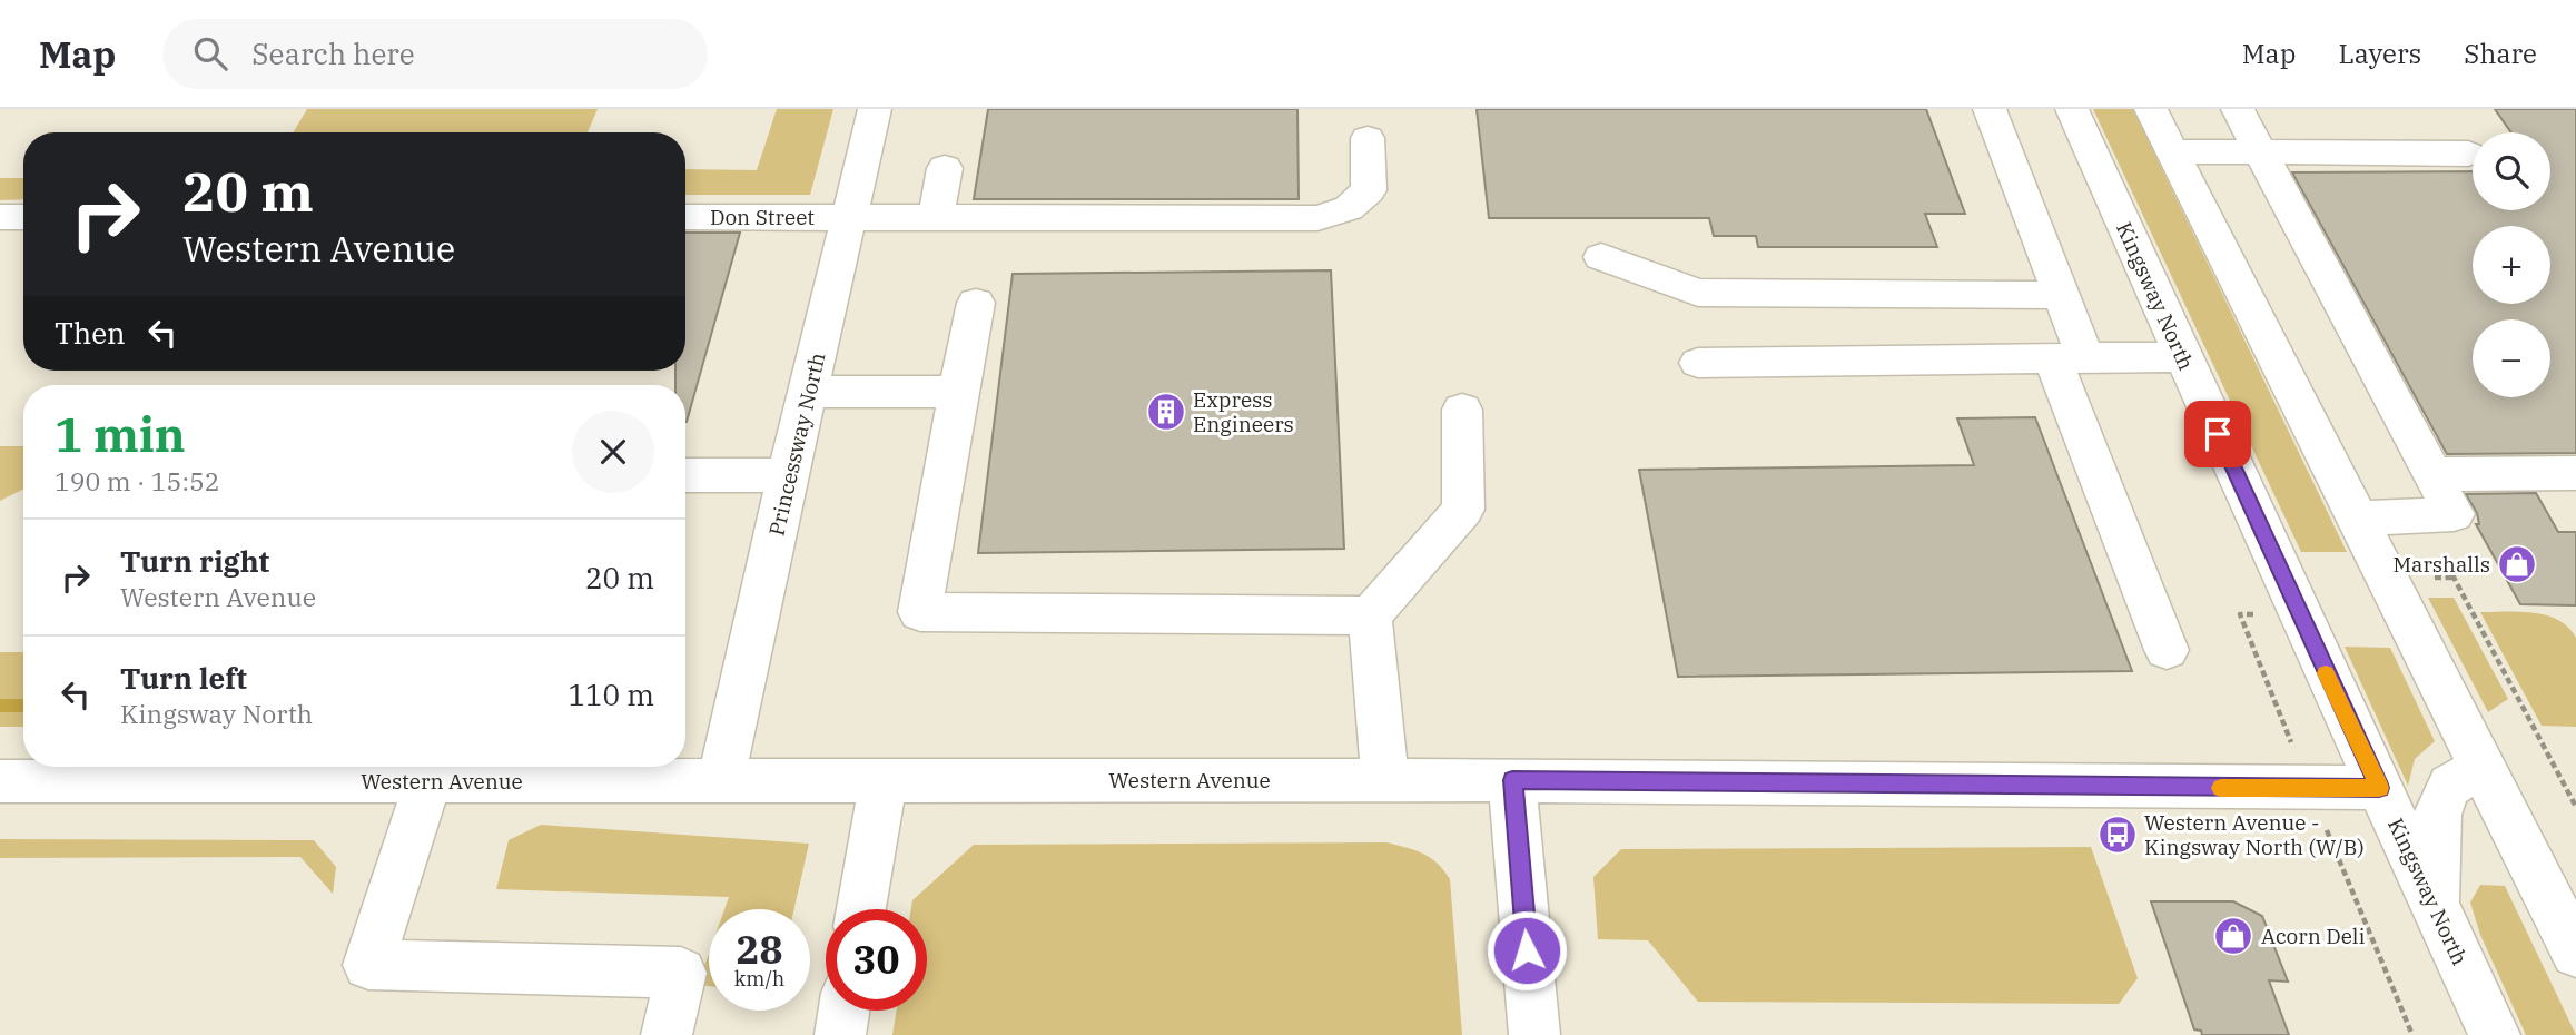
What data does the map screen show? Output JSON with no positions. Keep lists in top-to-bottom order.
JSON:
{
  "streets": {
    "street": [
      "Don Street",
      "Kingsway North",
      "Princessway North",
      "Western Avenue"
    ]
  },
  "crossings": [
    ["Don Street", "Princessway North"],
    ["Kingsway North", "Western Avenue"],
    ["Princessway North", "Western Avenue"]
  ],
  "places": {
    "building": ["Express Engineers"],
    "shop": ["Marshalls", "Acorn Deli"],
    "bus stop": ["Western Avenue - Kingsway North (W/B)"]
  },
  "page": {
    "header": "Map",
    "search": "Search here",
    "nav": ["Map", "Layers", "Share"],
    "map_buttons": ["+", "−"],
    "turn": ["20 m", "Western Avenue"],
    "then": "Then",
    "heading": ["1 min", "190 m · 15:52"],
    "list": [
      {
        "name": "Turn right",
        "note": "Western Avenue",
        "value": "20 m"
      },
      {
        "name": "Turn left",
        "note": "Kingsway North",
        "value": "110 m"
      }
    ],
    "speed": "28 km/h",
    "limit": "30"
  }
}
